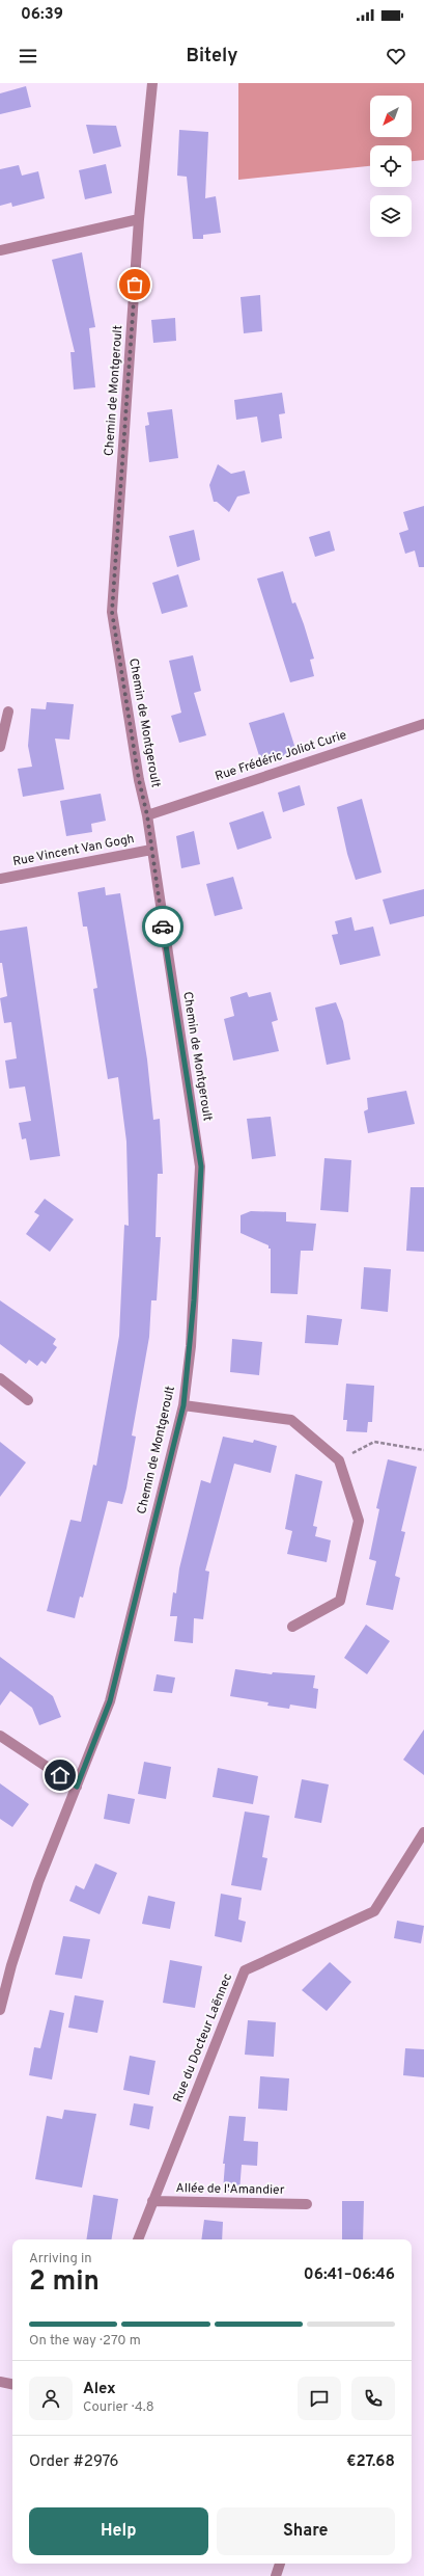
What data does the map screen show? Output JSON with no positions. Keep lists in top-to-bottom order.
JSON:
{
  "streets": {
    "street": [
      "Chemin de Montgeroult",
      "Rue Frédéric Joliot Curie",
      "Rue Vincent Van Gogh",
      "Rue du Docteur Laënnec",
      "Allée de l'Amandier"
    ]
  },
  "crossings": [
    ["Chemin de Montgeroult", "Rue Frédéric Joliot Curie"],
    ["Chemin de Montgeroult", "Rue Vincent Van Gogh"],
    ["Rue du Docteur Laënnec", "Allée de l'Amandier"]
  ],
  "north": "bottom left",
  "page": {
    "status": "06:39",
    "header": "Bitely",
    "heading": ["2 min", "Arriving in", "06:41–06:46"],
    "panel": [
      "Alex",
      "Courier · 4.8",
      "Order #2976",
      "€27.68"
    ],
    "bar": "On the way · 270 m",
    "buttons": ["Help", "Share"]
  }
}
